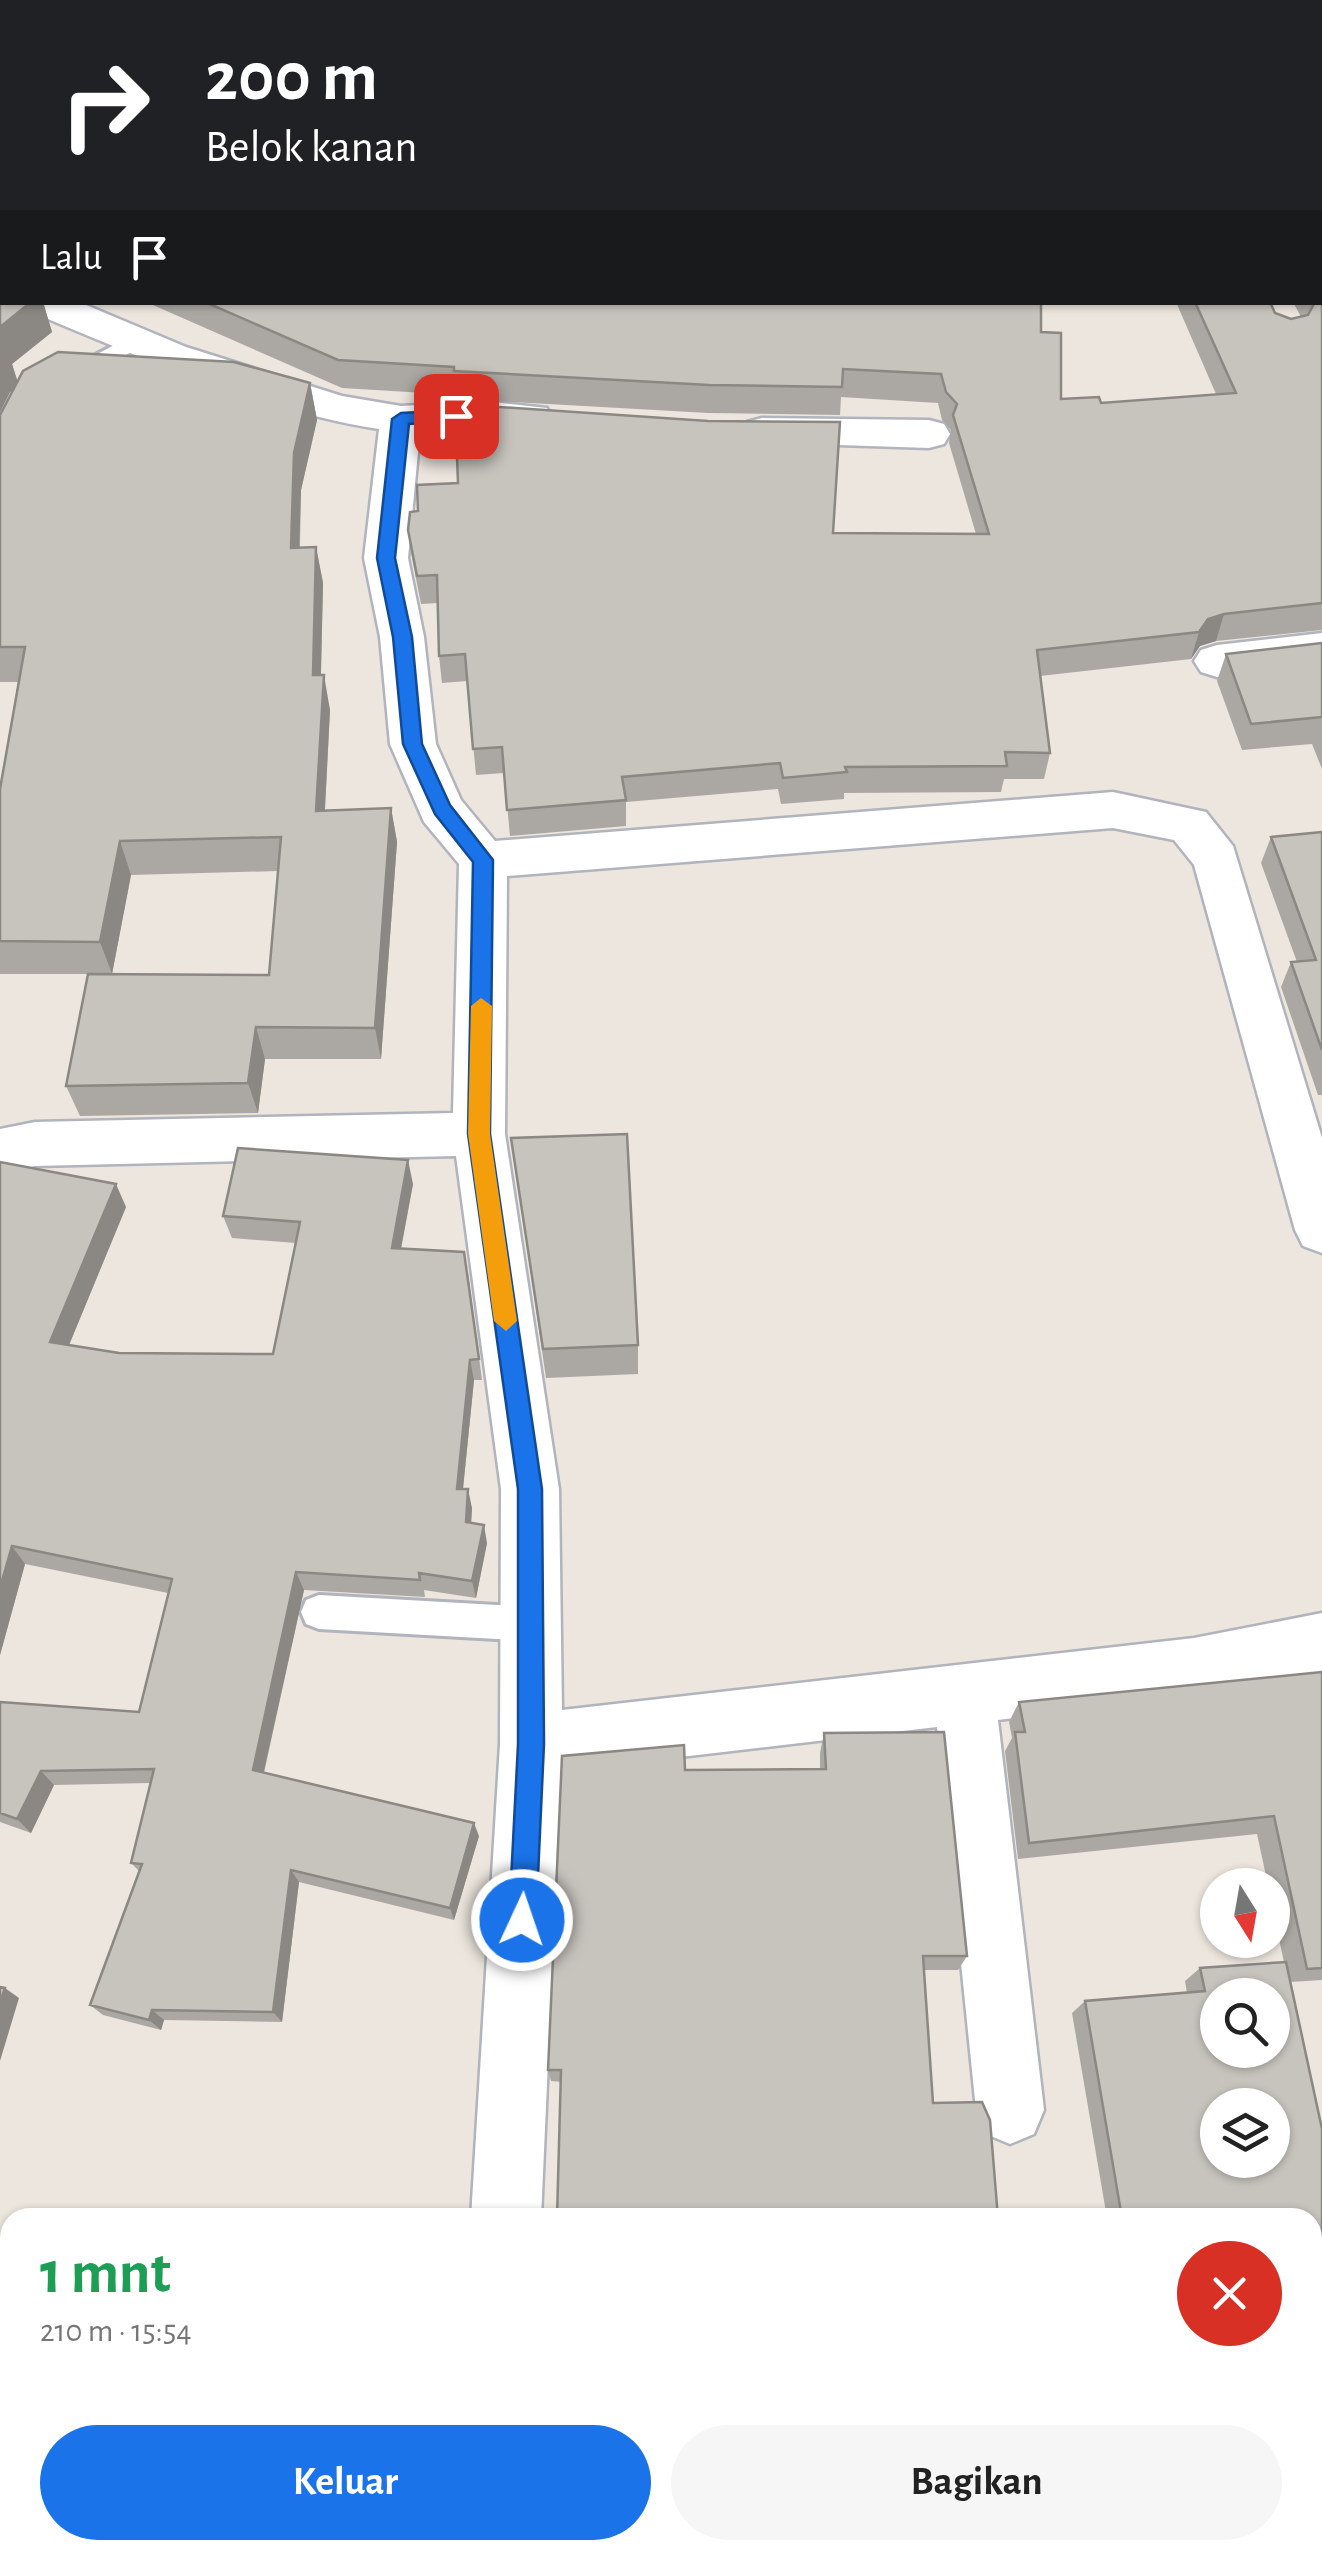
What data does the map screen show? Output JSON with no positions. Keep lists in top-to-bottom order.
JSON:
{
  "north": "bottom",
  "page": {
    "turn": ["200 m", "Belok kanan"],
    "then": "Lalu",
    "heading": ["1 mnt", "210 m · 15:54"],
    "buttons": ["Keluar", "Bagikan"]
  }
}
